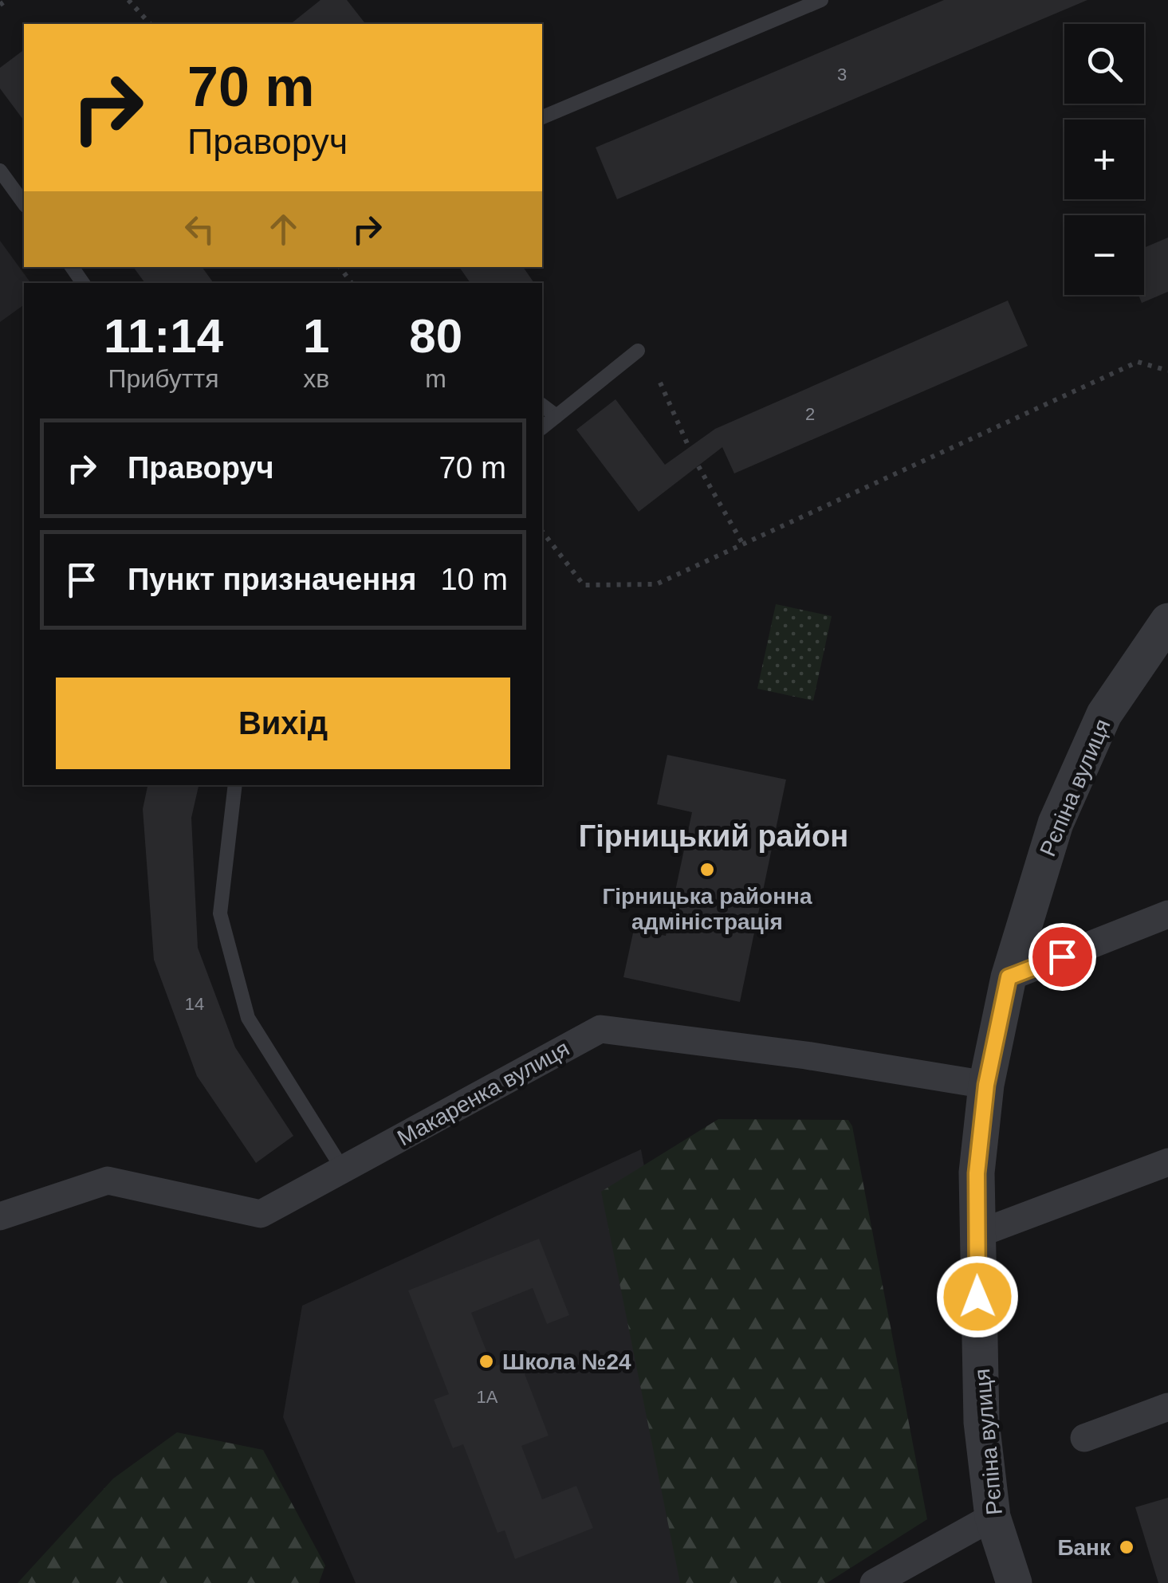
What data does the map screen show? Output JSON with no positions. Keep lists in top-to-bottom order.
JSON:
{
  "streets": {
    "street": ["Рєпіна вулиця", "Макаренка вулиця"]
  },
  "crossings": [
    ["Рєпіна вулиця", "Макаренка вулиця"]
  ],
  "districts": ["Гірницький район"],
  "places": ["Гірницька районна адміністрація", "Школа №24", "Банк"],
  "house_numbers": [
    "3",
    "2",
    "14",
    "1А"
  ],
  "page": {
    "map_buttons": ["+", "−"],
    "turn": ["70 m", "Праворуч"],
    "eta": [
      "11:14",
      "Прибуття",
      "1",
      "хв",
      "80",
      "m"
    ],
    "list": [
      {
        "name": "Праворуч",
        "value": "70 m"
      },
      {
        "name": "Пункт призначення",
        "value": "10 m"
      }
    ],
    "buttons": "Вихід"
  }
}
